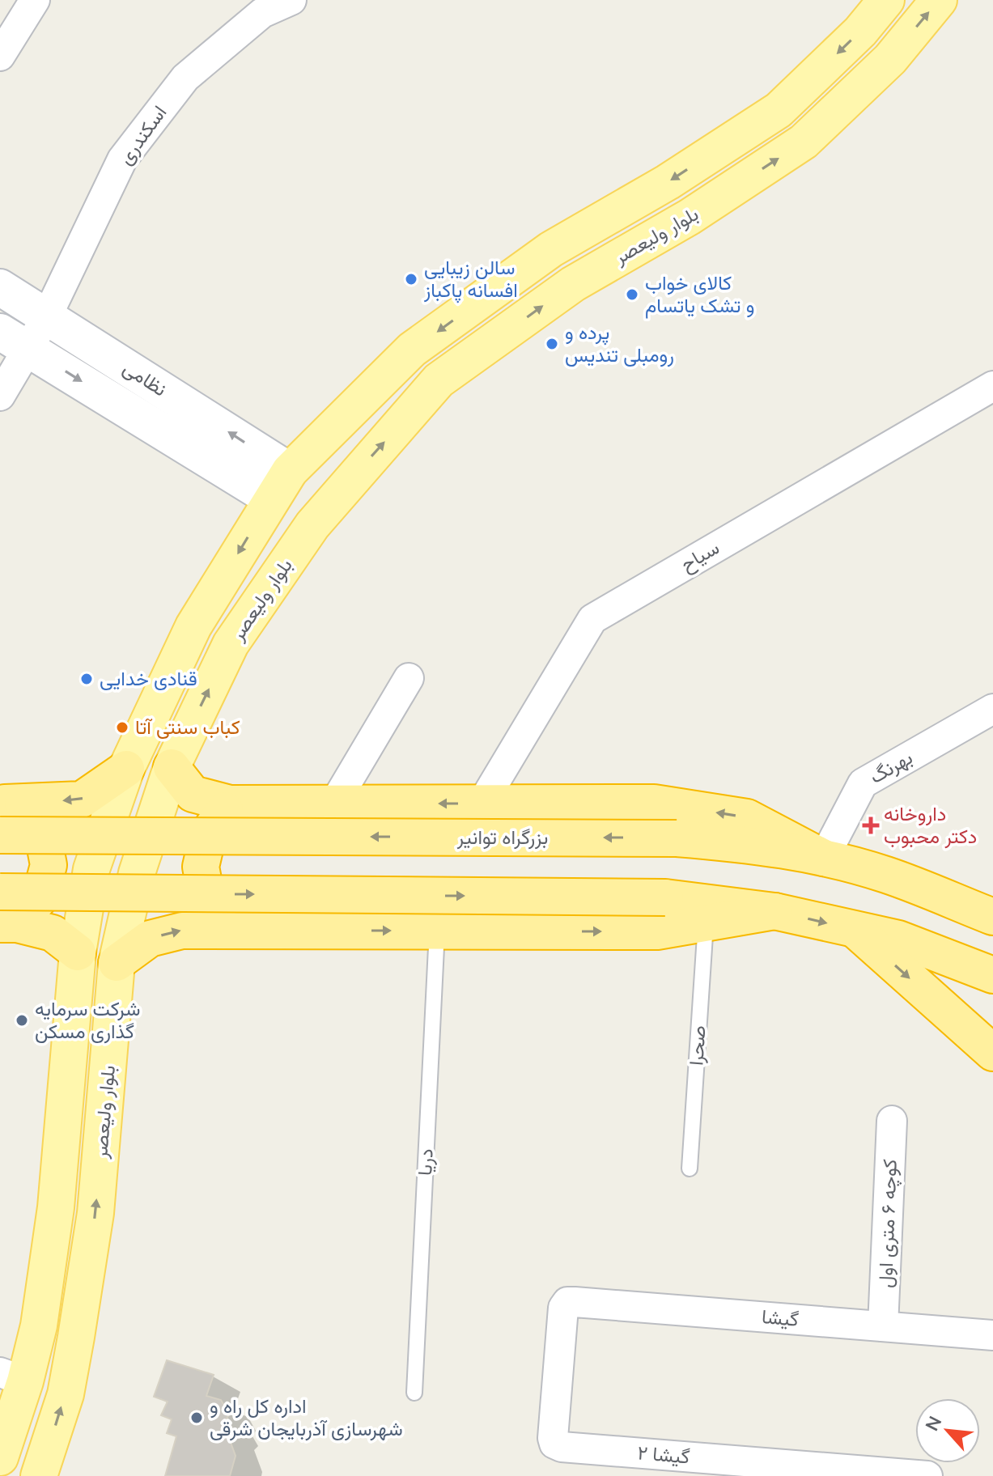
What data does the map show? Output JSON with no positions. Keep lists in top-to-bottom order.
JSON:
{
  "streets": {
    "highway": ["بزرگراه توانیر"],
    "main road": ["بلوار ولیعصر", "نظامی"],
    "street": [
      "اسکندری",
      "سیاح",
      "بهرنگ",
      "کوچه ۶ متری اول",
      "گیشا",
      "گیشا ۲"
    ],
    "lane": ["صحرا", "دریا"]
  },
  "crossings": [
    ["اسکندری", "نظامی"],
    ["بلوار ولیعصر", "نظامی"],
    ["بهرنگ", "بزرگراه توانیر"],
    ["کوچه ۶ متری اول", "گیشا"],
    ["گیشا", "گیشا ۲"]
  ],
  "places": {
    "other": [
      "سالن زیبایی افسانه پاکباز",
      "کالای خواب و تشک یاتسام",
      "پرده و رومبلی تندیس",
      "قنادی خدایی",
      "کباب سنتی آتا",
      "شرکت سرمایه گذاری مسکن",
      "اداره کل راه و شهرسازی آذربایجان شرقی"
    ],
    "health": ["داروخانه دکتر محبوب"]
  },
  "north": "top left"
}
